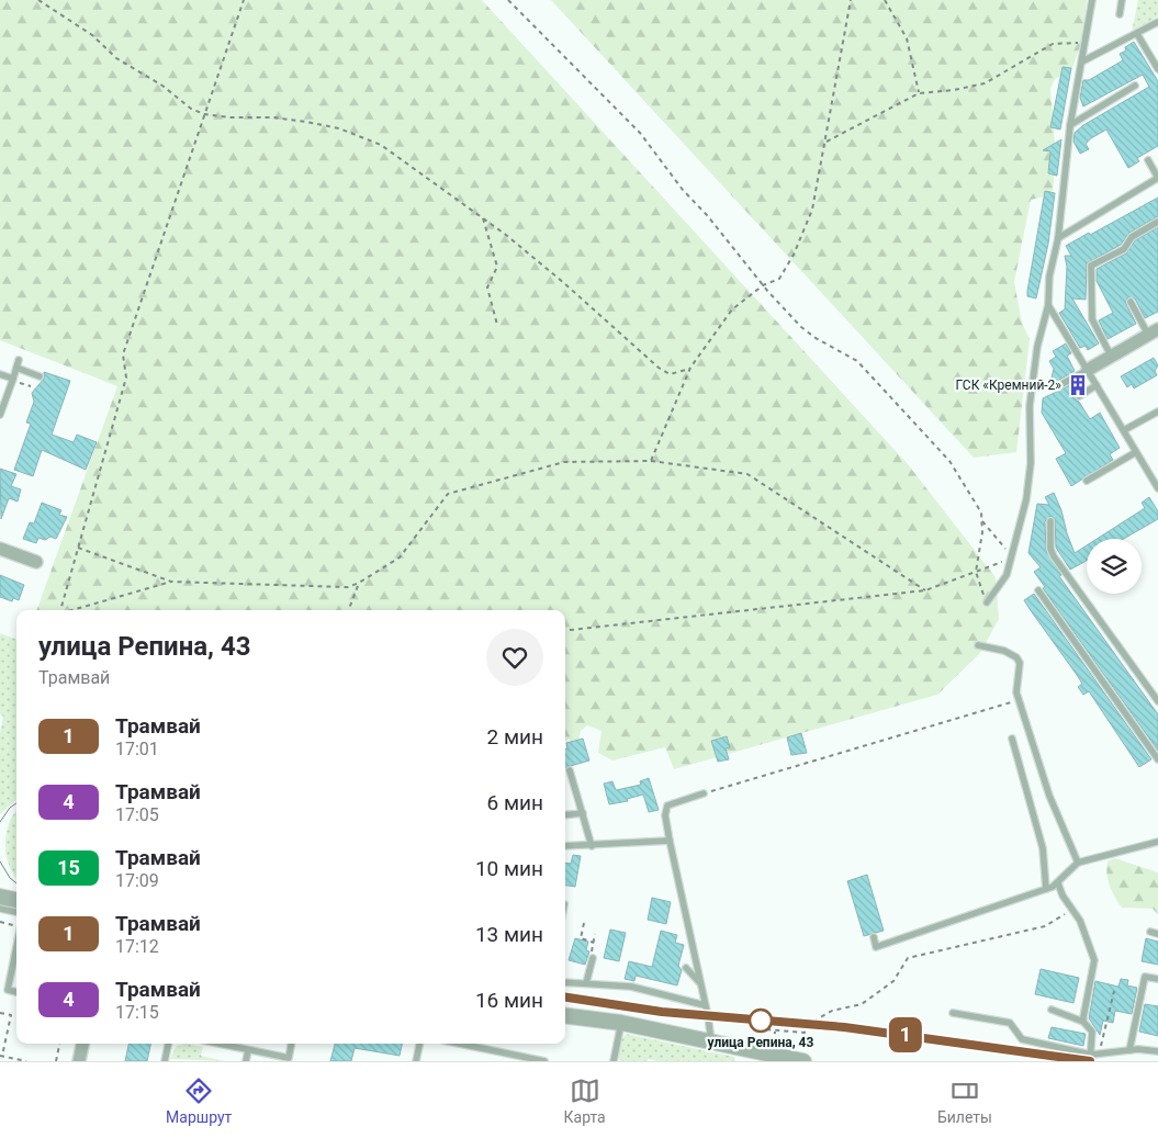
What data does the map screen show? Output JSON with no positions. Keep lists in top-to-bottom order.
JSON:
{
  "places": {
    "building": ["ГСК «Кремний-2»"],
    "other": ["улица Репина, 43"]
  },
  "lines": ["tram line 1"],
  "page": {
    "on_map": "1",
    "heading": ["улица Репина, 43", "Трамвай"],
    "list": [
      {
        "mark": "1",
        "name": "Трамвай",
        "note": "17:01",
        "value": "2 мин"
      },
      {
        "mark": "4",
        "name": "Трамвай",
        "note": "17:05",
        "value": "6 мин"
      },
      {
        "mark": "15",
        "name": "Трамвай",
        "note": "17:09",
        "value": "10 мин"
      },
      {
        "mark": "1",
        "name": "Трамвай",
        "note": "17:12",
        "value": "13 мин"
      },
      {
        "mark": "4",
        "name": "Трамвай",
        "note": "17:15",
        "value": "16 мин"
      }
    ],
    "tabs": ["Маршрут", "Карта", "Билеты"]
  }
}
